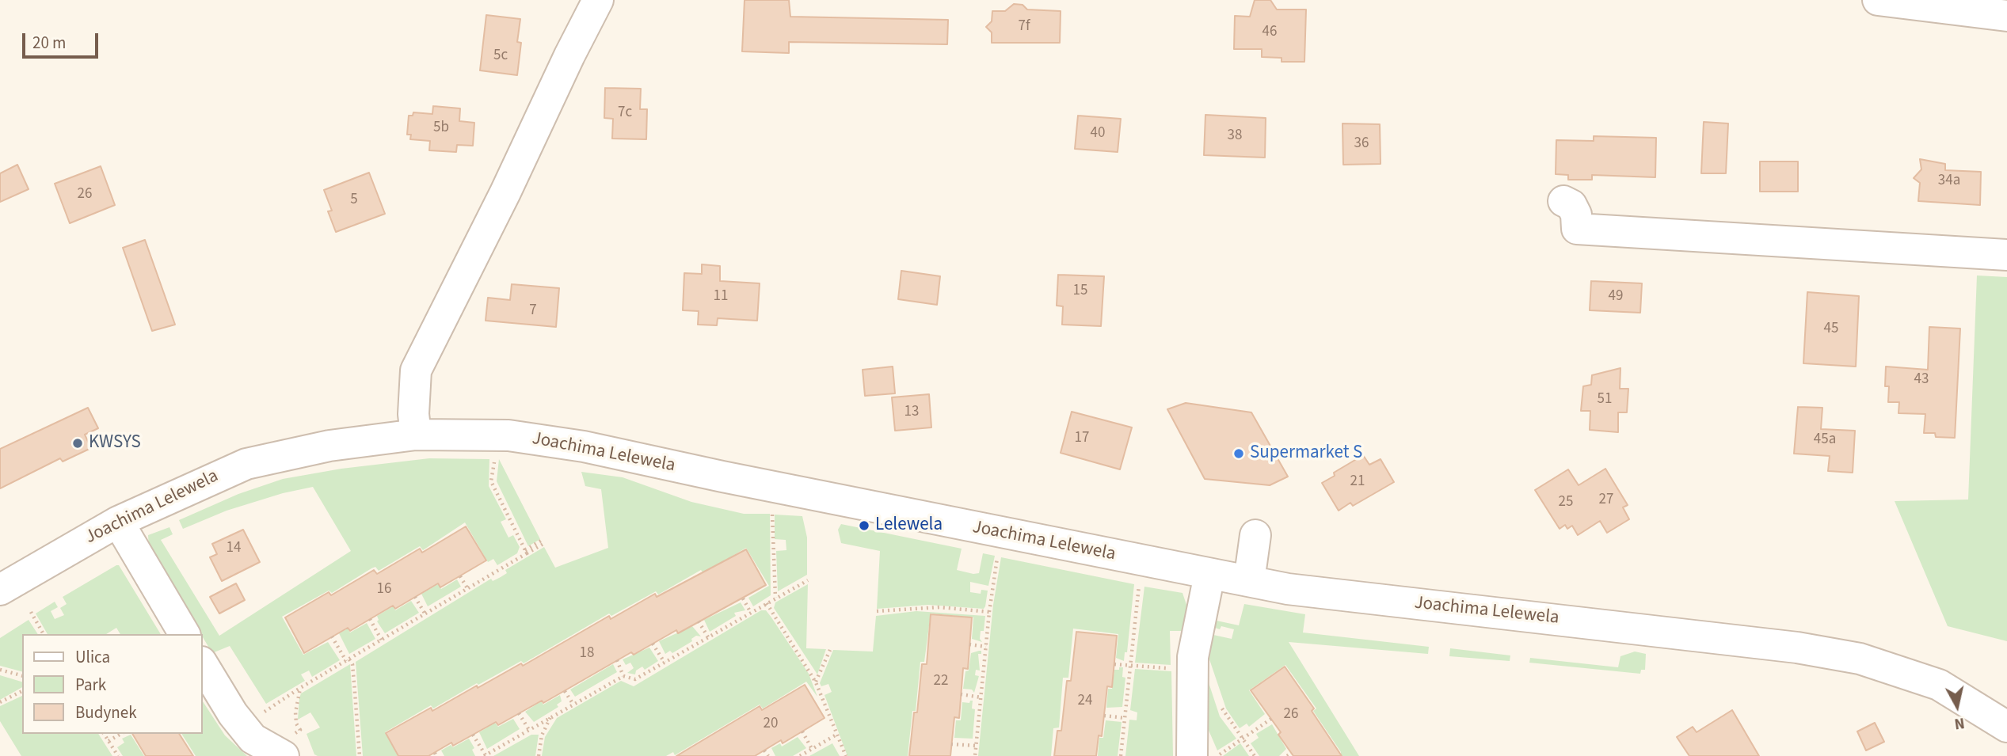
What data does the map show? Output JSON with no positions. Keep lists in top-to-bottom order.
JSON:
{
  "streets": {
    "street": ["Joachima Lelewela"]
  },
  "places": ["KWSYS", "Supermarket S", "Lelewela"],
  "house_numbers": [
    "7f",
    "46",
    "5c",
    "7c",
    "5b",
    "40",
    "38",
    "36",
    "34a",
    "26",
    "5",
    "15",
    "11",
    "49",
    "7",
    "45",
    "43",
    "51",
    "13",
    "17",
    "45a",
    "21",
    "27",
    "25",
    "14",
    "16",
    "18",
    "22",
    "24",
    "26",
    "20"
  ],
  "legend": ["Ulica", "Park", "Budynek"],
  "scale_bar": "20 m",
  "north": "bottom"
}
